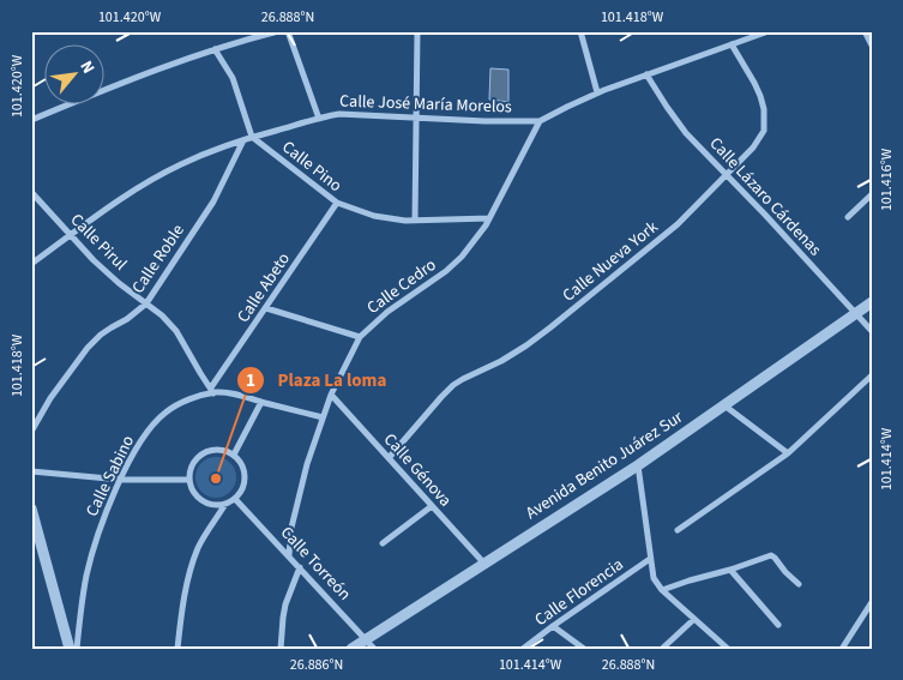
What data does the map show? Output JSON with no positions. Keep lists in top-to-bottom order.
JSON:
{
  "streets": {
    "street": [
      "Calle José María Morelos",
      "Calle Pino",
      "Calle Lázaro Cárdenas",
      "Calle Pirul",
      "Calle Roble",
      "Calle Nueva York",
      "Calle Cedro",
      "Calle Abeto",
      "Avenida Benito Juárez Sur",
      "Calle Génova",
      "Calle Sabino",
      "Calle Torreón",
      "Calle Florencia"
    ]
  },
  "crossings": [
    ["Calle José María Morelos", "Calle Pino"],
    ["Calle José María Morelos", "Calle Lázaro Cárdenas"],
    ["Calle José María Morelos", "Calle Pirul"],
    ["Calle José María Morelos", "Calle Roble"],
    ["Calle José María Morelos", "Calle Nueva York"],
    ["Calle José María Morelos", "Calle Cedro"],
    ["Calle Pino", "Calle Cedro"],
    ["Calle Pino", "Calle Abeto"],
    ["Calle Lázaro Cárdenas", "Calle Nueva York"],
    ["Calle Lázaro Cárdenas", "Avenida Benito Juárez Sur"],
    ["Calle Pirul", "Calle Roble"],
    ["Calle Pirul", "Calle Abeto"],
    ["Calle Pirul", "Calle Sabino"],
    ["Calle Nueva York", "Calle Génova"],
    ["Calle Cedro", "Calle Génova"],
    ["Calle Cedro", "Calle Sabino"],
    ["Calle Cedro", "Calle Torreón"],
    ["Calle Abeto", "Calle Sabino"],
    ["Avenida Benito Juárez Sur", "Calle Génova"],
    ["Avenida Benito Juárez Sur", "Calle Torreón"]
  ],
  "places": ["Plaza La loma"],
  "north": "top right",
  "coordinates": [
    "101.420°W",
    "26.888°N",
    "101.418°W",
    "101.416°W",
    "101.414°W",
    "26.886°N"
  ]
}
